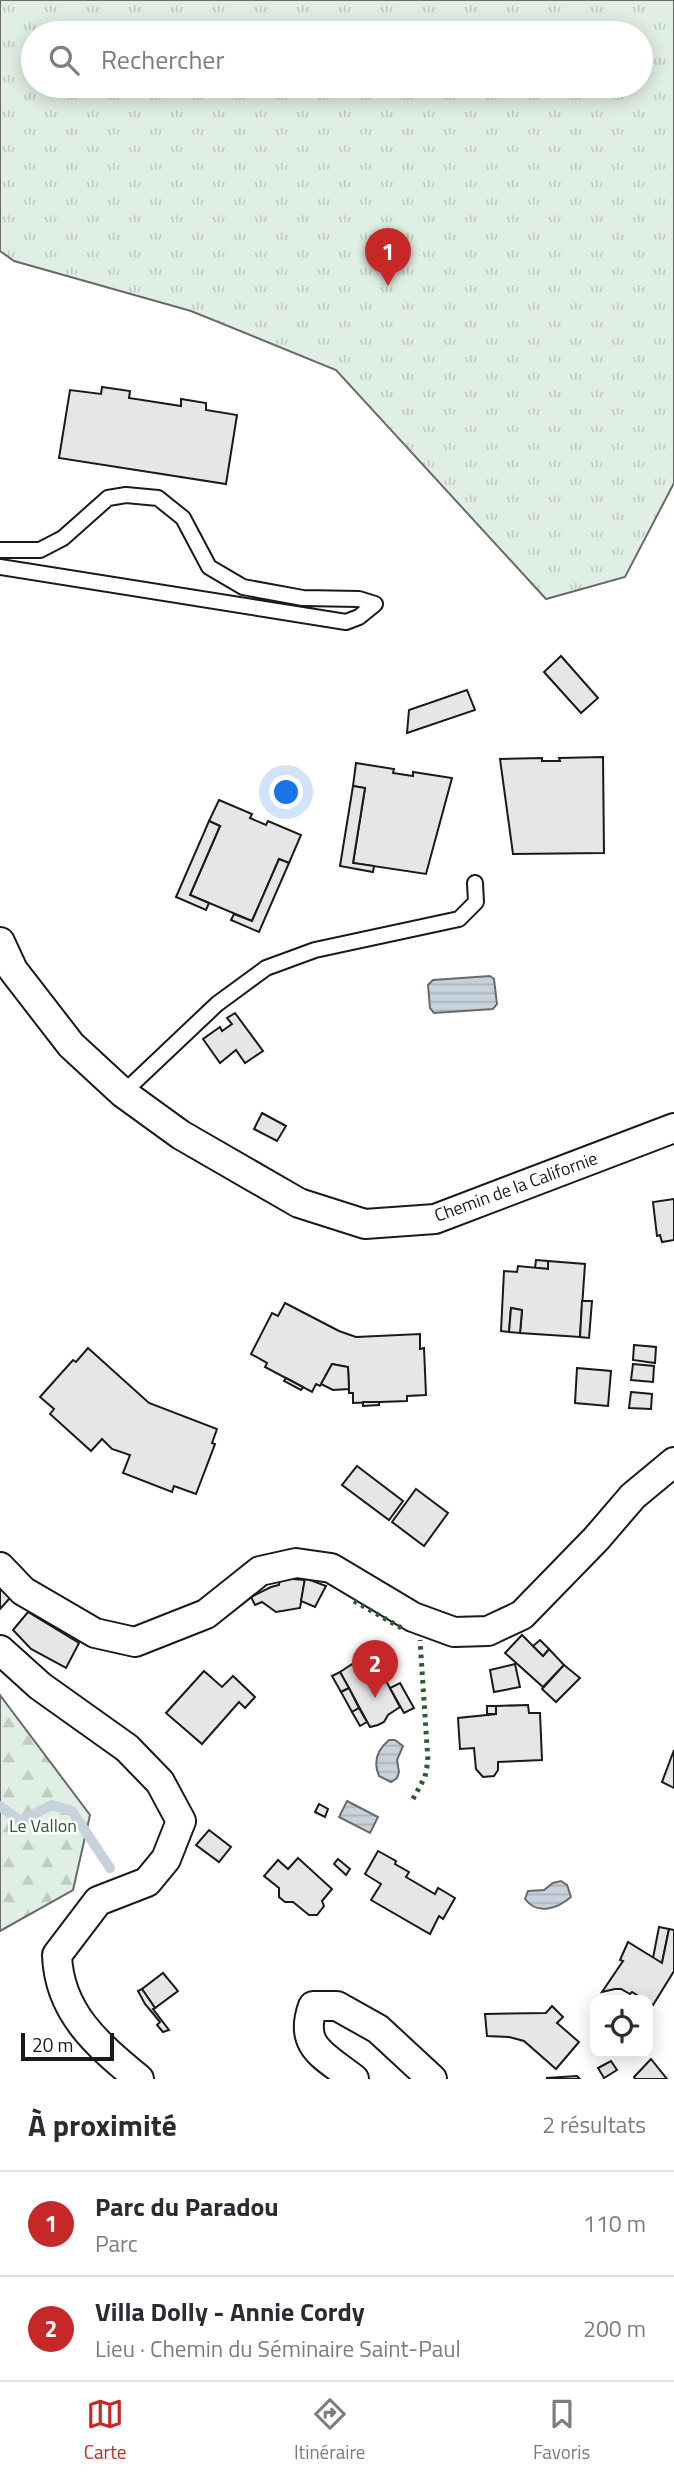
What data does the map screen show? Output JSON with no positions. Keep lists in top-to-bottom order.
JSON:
{
  "streets": {
    "street": ["Chemin de la Californie"]
  },
  "parks": ["Le Vallon"],
  "scale_bar": "20 m",
  "page": {
    "search": "Rechercher",
    "pins": ["1", "2"],
    "scale": "20 m",
    "heading": ["À proximité", "2 résultats"],
    "list": [
      {
        "mark": "1",
        "name": "Parc du Paradou",
        "note": "Parc",
        "value": "110 m"
      },
      {
        "mark": "2",
        "name": "Villa Dolly - Annie Cordy",
        "note": "Lieu · Chemin du Séminaire Saint-Paul",
        "value": "200 m"
      }
    ],
    "nav": ["Carte", "Itinéraire", "Favoris"]
  }
}
